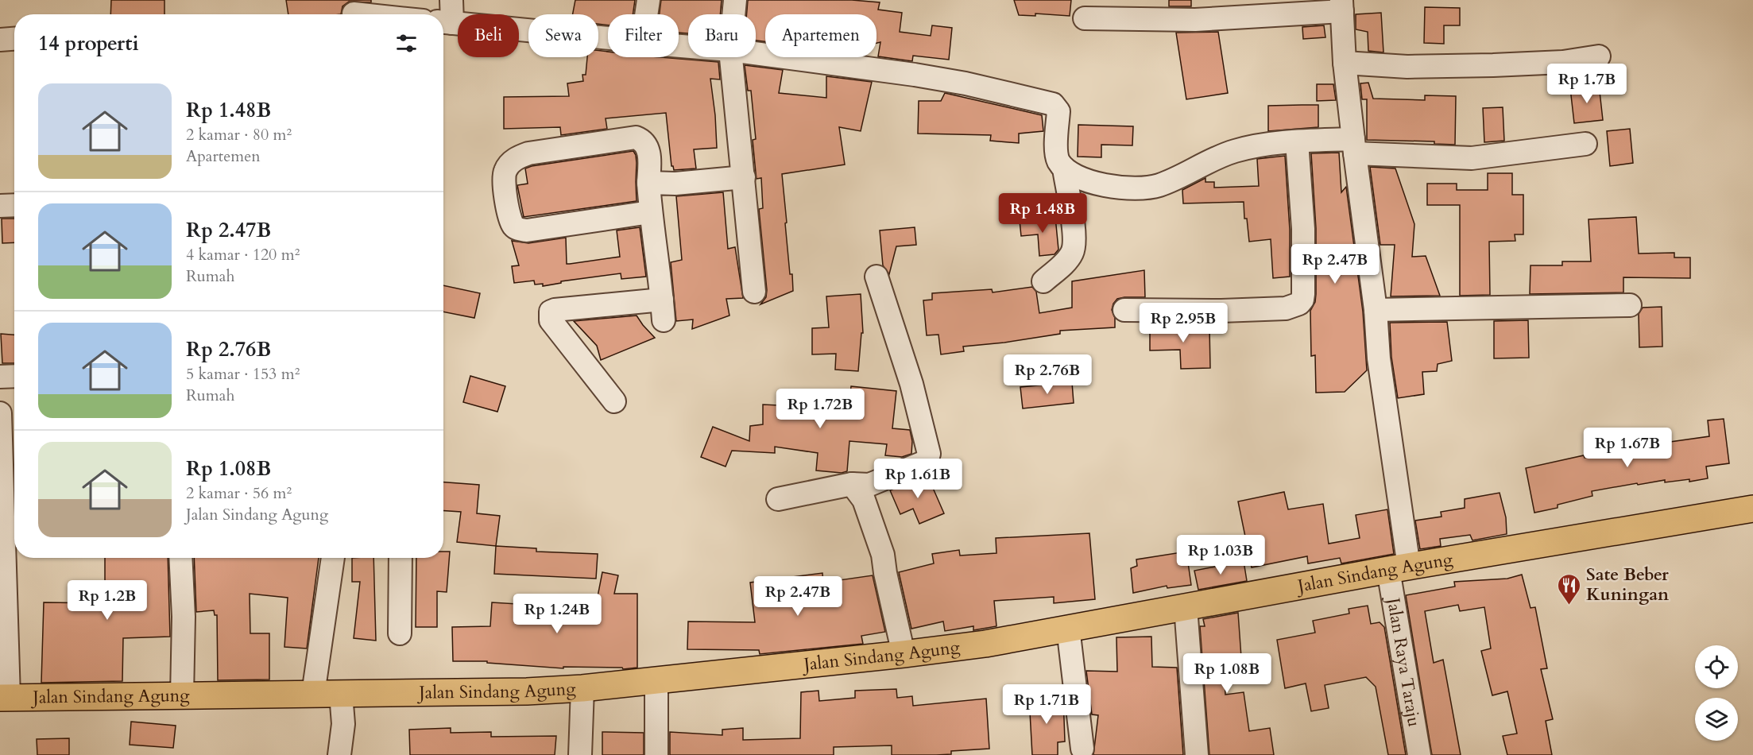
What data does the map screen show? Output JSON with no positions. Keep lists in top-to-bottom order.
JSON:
{
  "streets": {
    "main road": ["Jalan Sindang Agung"],
    "street": ["Jalan Raya Taraju"]
  },
  "crossings": [
    ["Jalan Sindang Agung", "Jalan Raya Taraju"]
  ],
  "places": {
    "restaurant": ["Sate Beber Kuningan"]
  },
  "page": {
    "chip": [
      "Beli",
      "Sewa",
      "Filter",
      "Baru",
      "Apartemen"
    ],
    "heading": "14 properti",
    "price": [
      "Rp 1.7B",
      "Rp 1.48B",
      "Rp 2.47B",
      "Rp 2.95B",
      "Rp 2.76B",
      "Rp 1.72B",
      "Rp 1.67B",
      "Rp 1.61B",
      "Rp 1.03B",
      "Rp 2.47B",
      "Rp 1.2B",
      "Rp 1.24B",
      "Rp 1.08B",
      "Rp 1.71B"
    ],
    "list": [
      {
        "name": "Rp 1.48B",
        "note": "2 kamar · 80 m² · Apartemen"
      },
      {
        "name": "Rp 2.47B",
        "note": "4 kamar · 120 m² · Rumah"
      },
      {
        "name": "Rp 2.76B",
        "note": "5 kamar · 153 m² · Rumah"
      },
      {
        "name": "Rp 1.08B",
        "note": "2 kamar · 56 m² · Jalan Sindang Agung"
      }
    ]
  }
}
